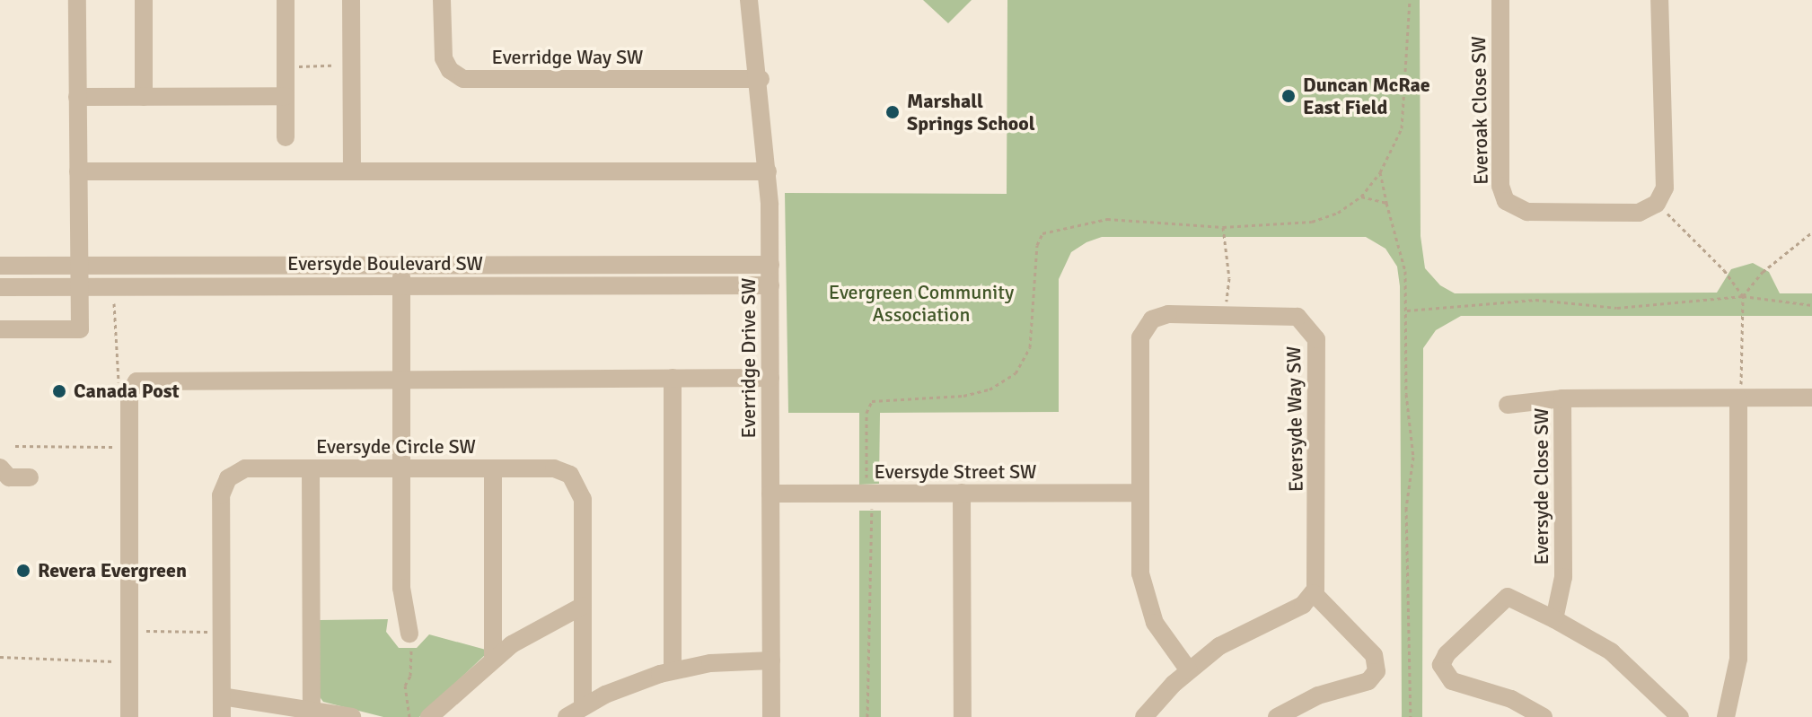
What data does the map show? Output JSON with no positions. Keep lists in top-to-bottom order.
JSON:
{
  "streets": {
    "street": [
      "Everridge Way SW",
      "Everoak Close SW",
      "Eversyde Boulevard SW",
      "Everridge Drive SW",
      "Eversyde Way SW",
      "Eversyde Circle SW",
      "Eversyde Street SW",
      "Eversyde Close SW"
    ]
  },
  "crossings": [
    ["Everridge Way SW", "Everridge Drive SW"],
    ["Eversyde Boulevard SW", "Everridge Drive SW"],
    ["Everridge Drive SW", "Eversyde Street SW"],
    ["Eversyde Way SW", "Eversyde Street SW"]
  ],
  "parks": ["Evergreen Community Association"],
  "places": [
    "Duncan McRae East Field",
    "Marshall Springs School",
    "Canada Post",
    "Revera Evergreen"
  ]
}
